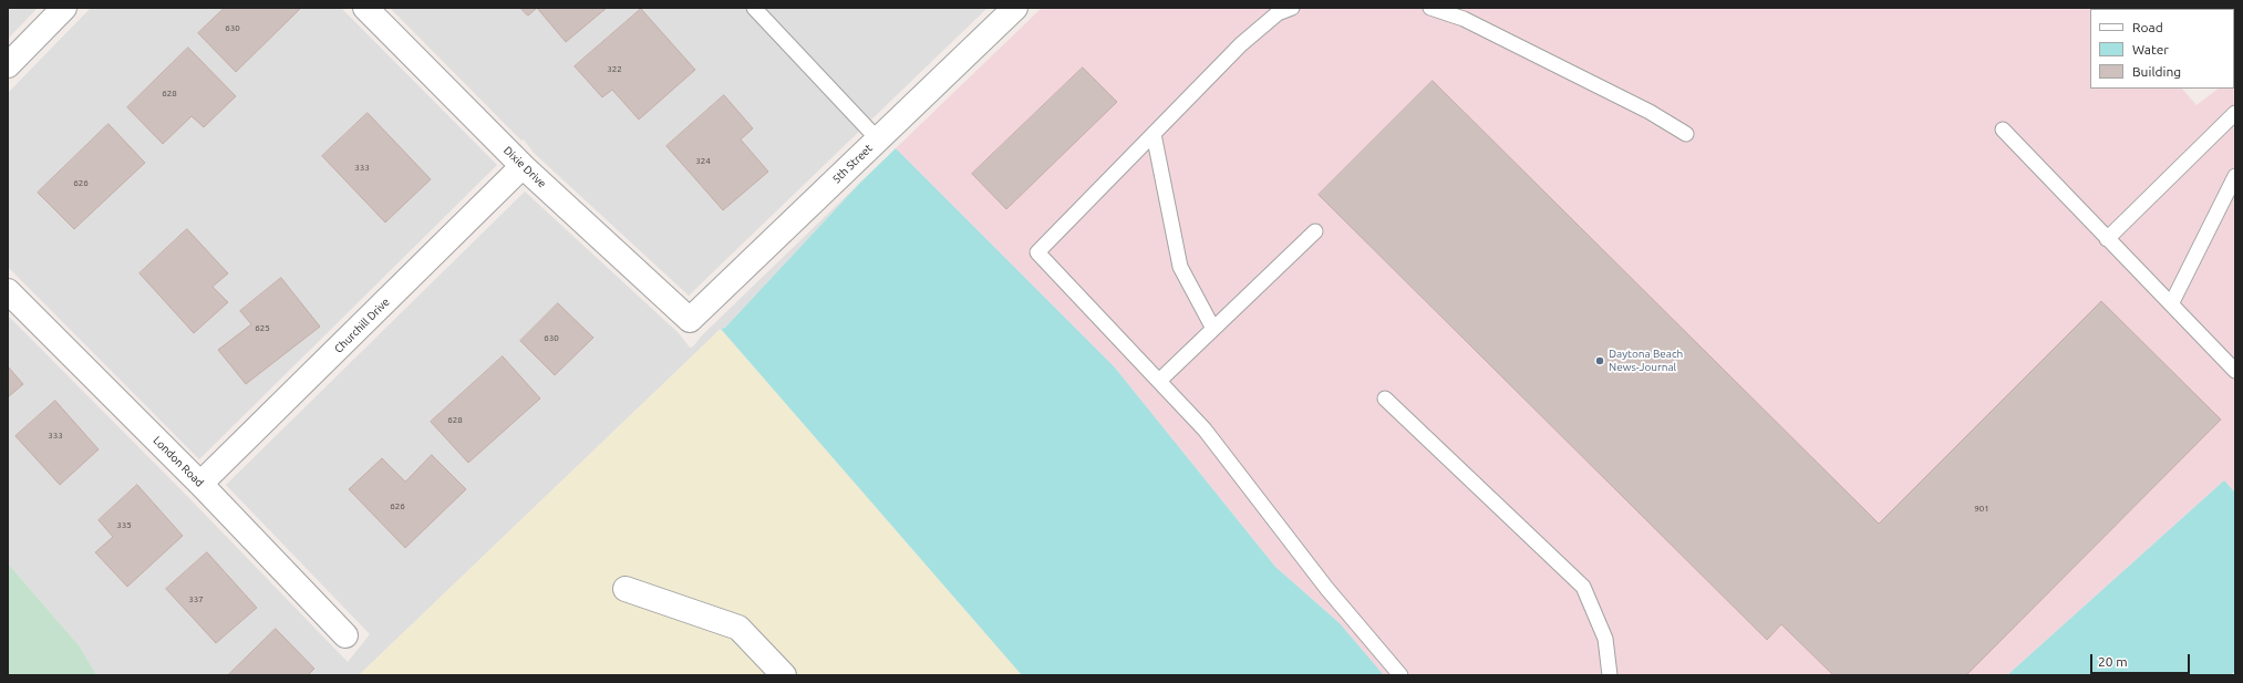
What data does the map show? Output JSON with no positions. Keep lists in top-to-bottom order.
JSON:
{
  "streets": {
    "street": [
      "5th Street",
      "Dixie Drive",
      "Churchill Drive",
      "London Road"
    ]
  },
  "crossings": [
    ["5th Street", "Dixie Drive"],
    ["Dixie Drive", "Churchill Drive"],
    ["Churchill Drive", "London Road"]
  ],
  "places": ["Daytona Beach News-Journal"],
  "house_numbers": [
    "630",
    "322",
    "628",
    "324",
    "333",
    "626",
    "625",
    "630",
    "628",
    "333",
    "626",
    "901",
    "335",
    "337"
  ],
  "legend": ["Road", "Water", "Building"],
  "scale_bar": "20 m"
}
